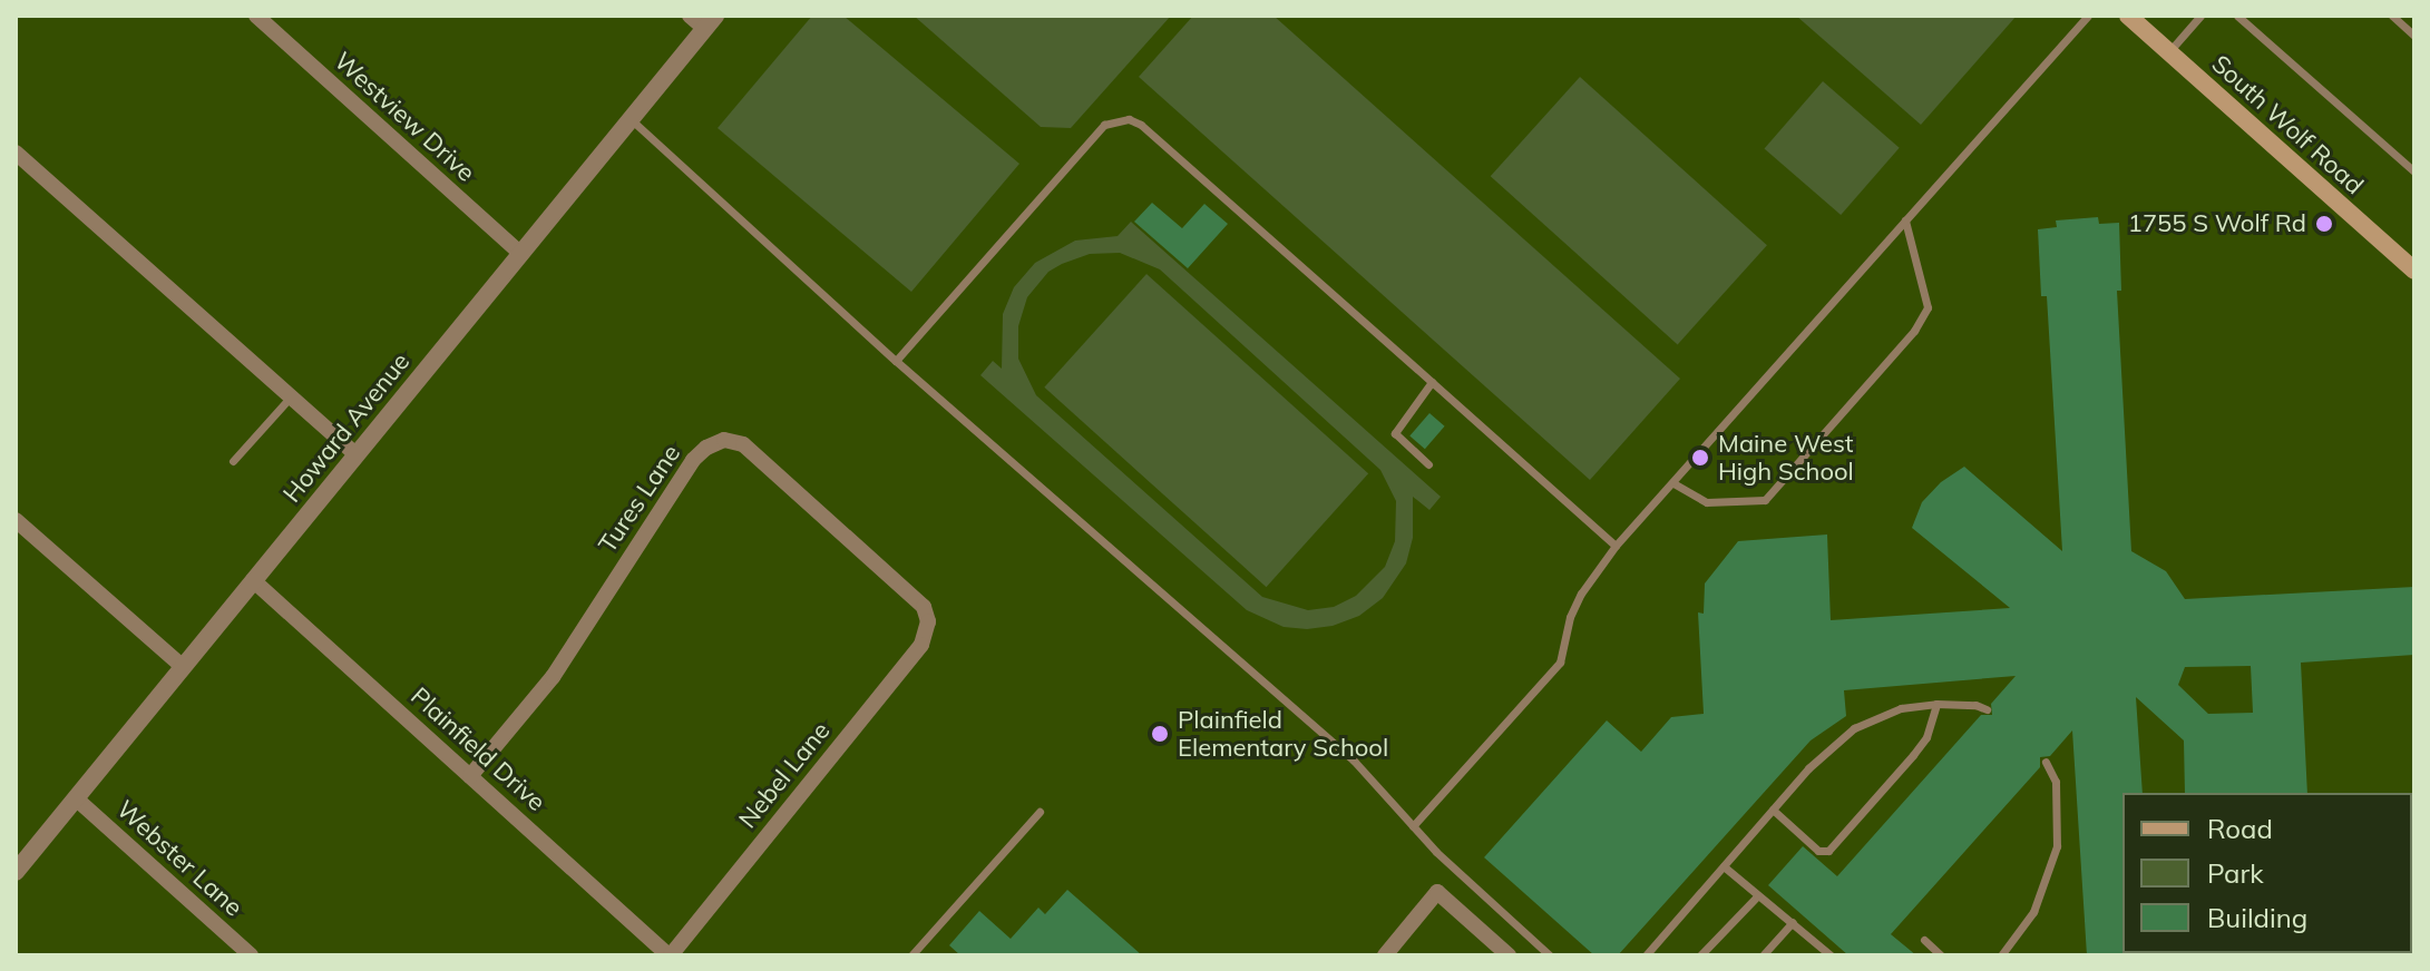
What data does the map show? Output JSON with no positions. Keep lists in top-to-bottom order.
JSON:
{
  "streets": {
    "main road": ["South Wolf Road"],
    "street": [
      "Westview Drive",
      "Howard Avenue",
      "Tures Lane",
      "Plainfield Drive",
      "Nebel Lane",
      "Webster Lane"
    ]
  },
  "crossings": [
    ["Westview Drive", "Howard Avenue"],
    ["Howard Avenue", "Plainfield Drive"],
    ["Howard Avenue", "Webster Lane"],
    ["Tures Lane", "Plainfield Drive"],
    ["Tures Lane", "Nebel Lane"],
    ["Plainfield Drive", "Nebel Lane"]
  ],
  "places": ["1755 S Wolf Rd", "Maine West High School", "Plainfield Elementary School"],
  "legend": ["Road", "Park", "Building"]
}
